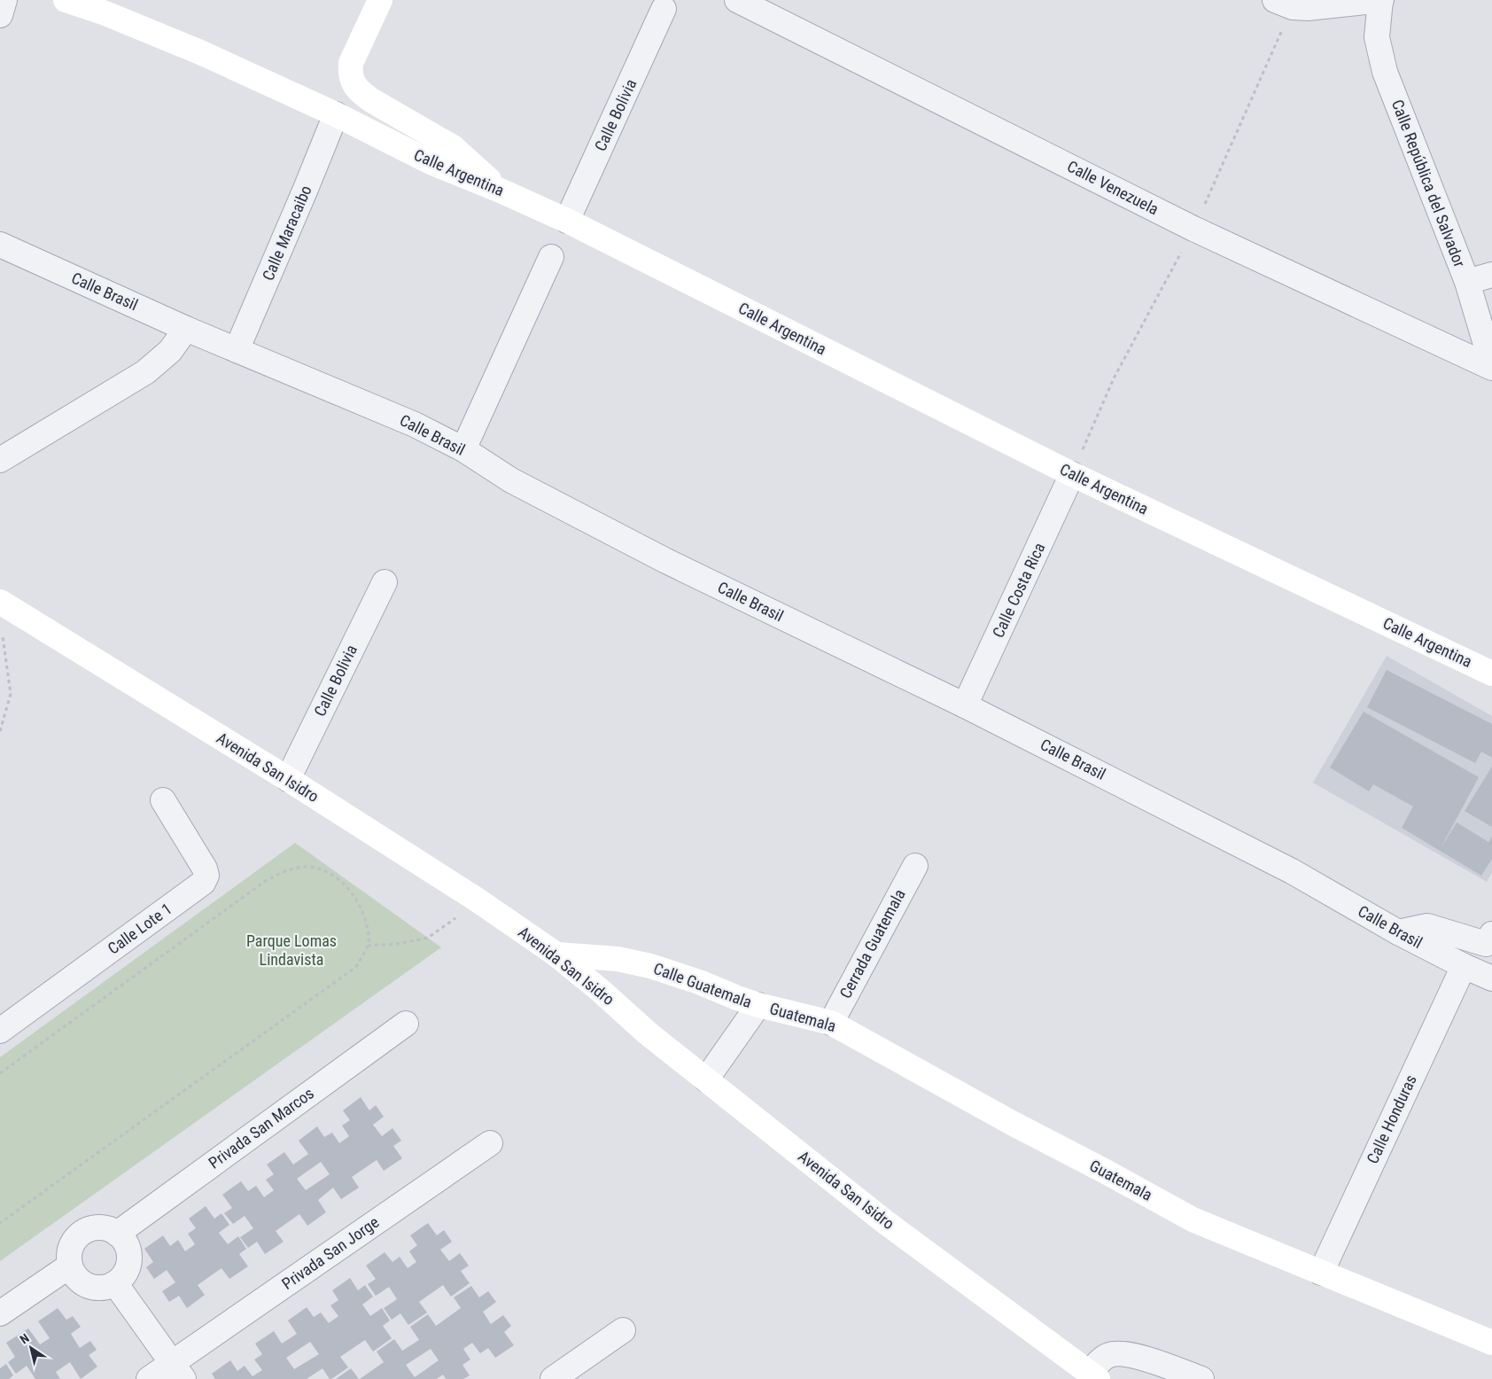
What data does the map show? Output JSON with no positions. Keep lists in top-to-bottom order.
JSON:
{
  "streets": {
    "street": [
      "Calle Bolivia",
      "Calle Argentina",
      "Calle República del Salvador",
      "Calle Venezuela",
      "Calle Maracaibo",
      "Calle Brasil",
      "Calle Costa Rica",
      "Avenida San Isidro",
      "Calle Lote 1",
      "Cerrada Guatemala",
      "Calle Guatemala",
      "Guatemala",
      "Calle Honduras",
      "Privada San Marcos",
      "Privada San Jorge"
    ]
  },
  "crossings": [
    ["Calle Bolivia", "Calle Argentina"],
    ["Calle Bolivia", "Avenida San Isidro"],
    ["Calle Argentina", "Calle Maracaibo"],
    ["Calle Argentina", "Calle Costa Rica"],
    ["Calle República del Salvador", "Calle Venezuela"],
    ["Calle Maracaibo", "Calle Brasil"],
    ["Calle Brasil", "Calle Costa Rica"],
    ["Calle Brasil", "Calle Honduras"],
    ["Avenida San Isidro", "Calle Guatemala"],
    ["Cerrada Guatemala", "Guatemala"],
    ["Calle Guatemala", "Guatemala"],
    ["Guatemala", "Calle Honduras"]
  ],
  "parks": ["Parque Lomas Lindavista"],
  "north": "top left"
}
